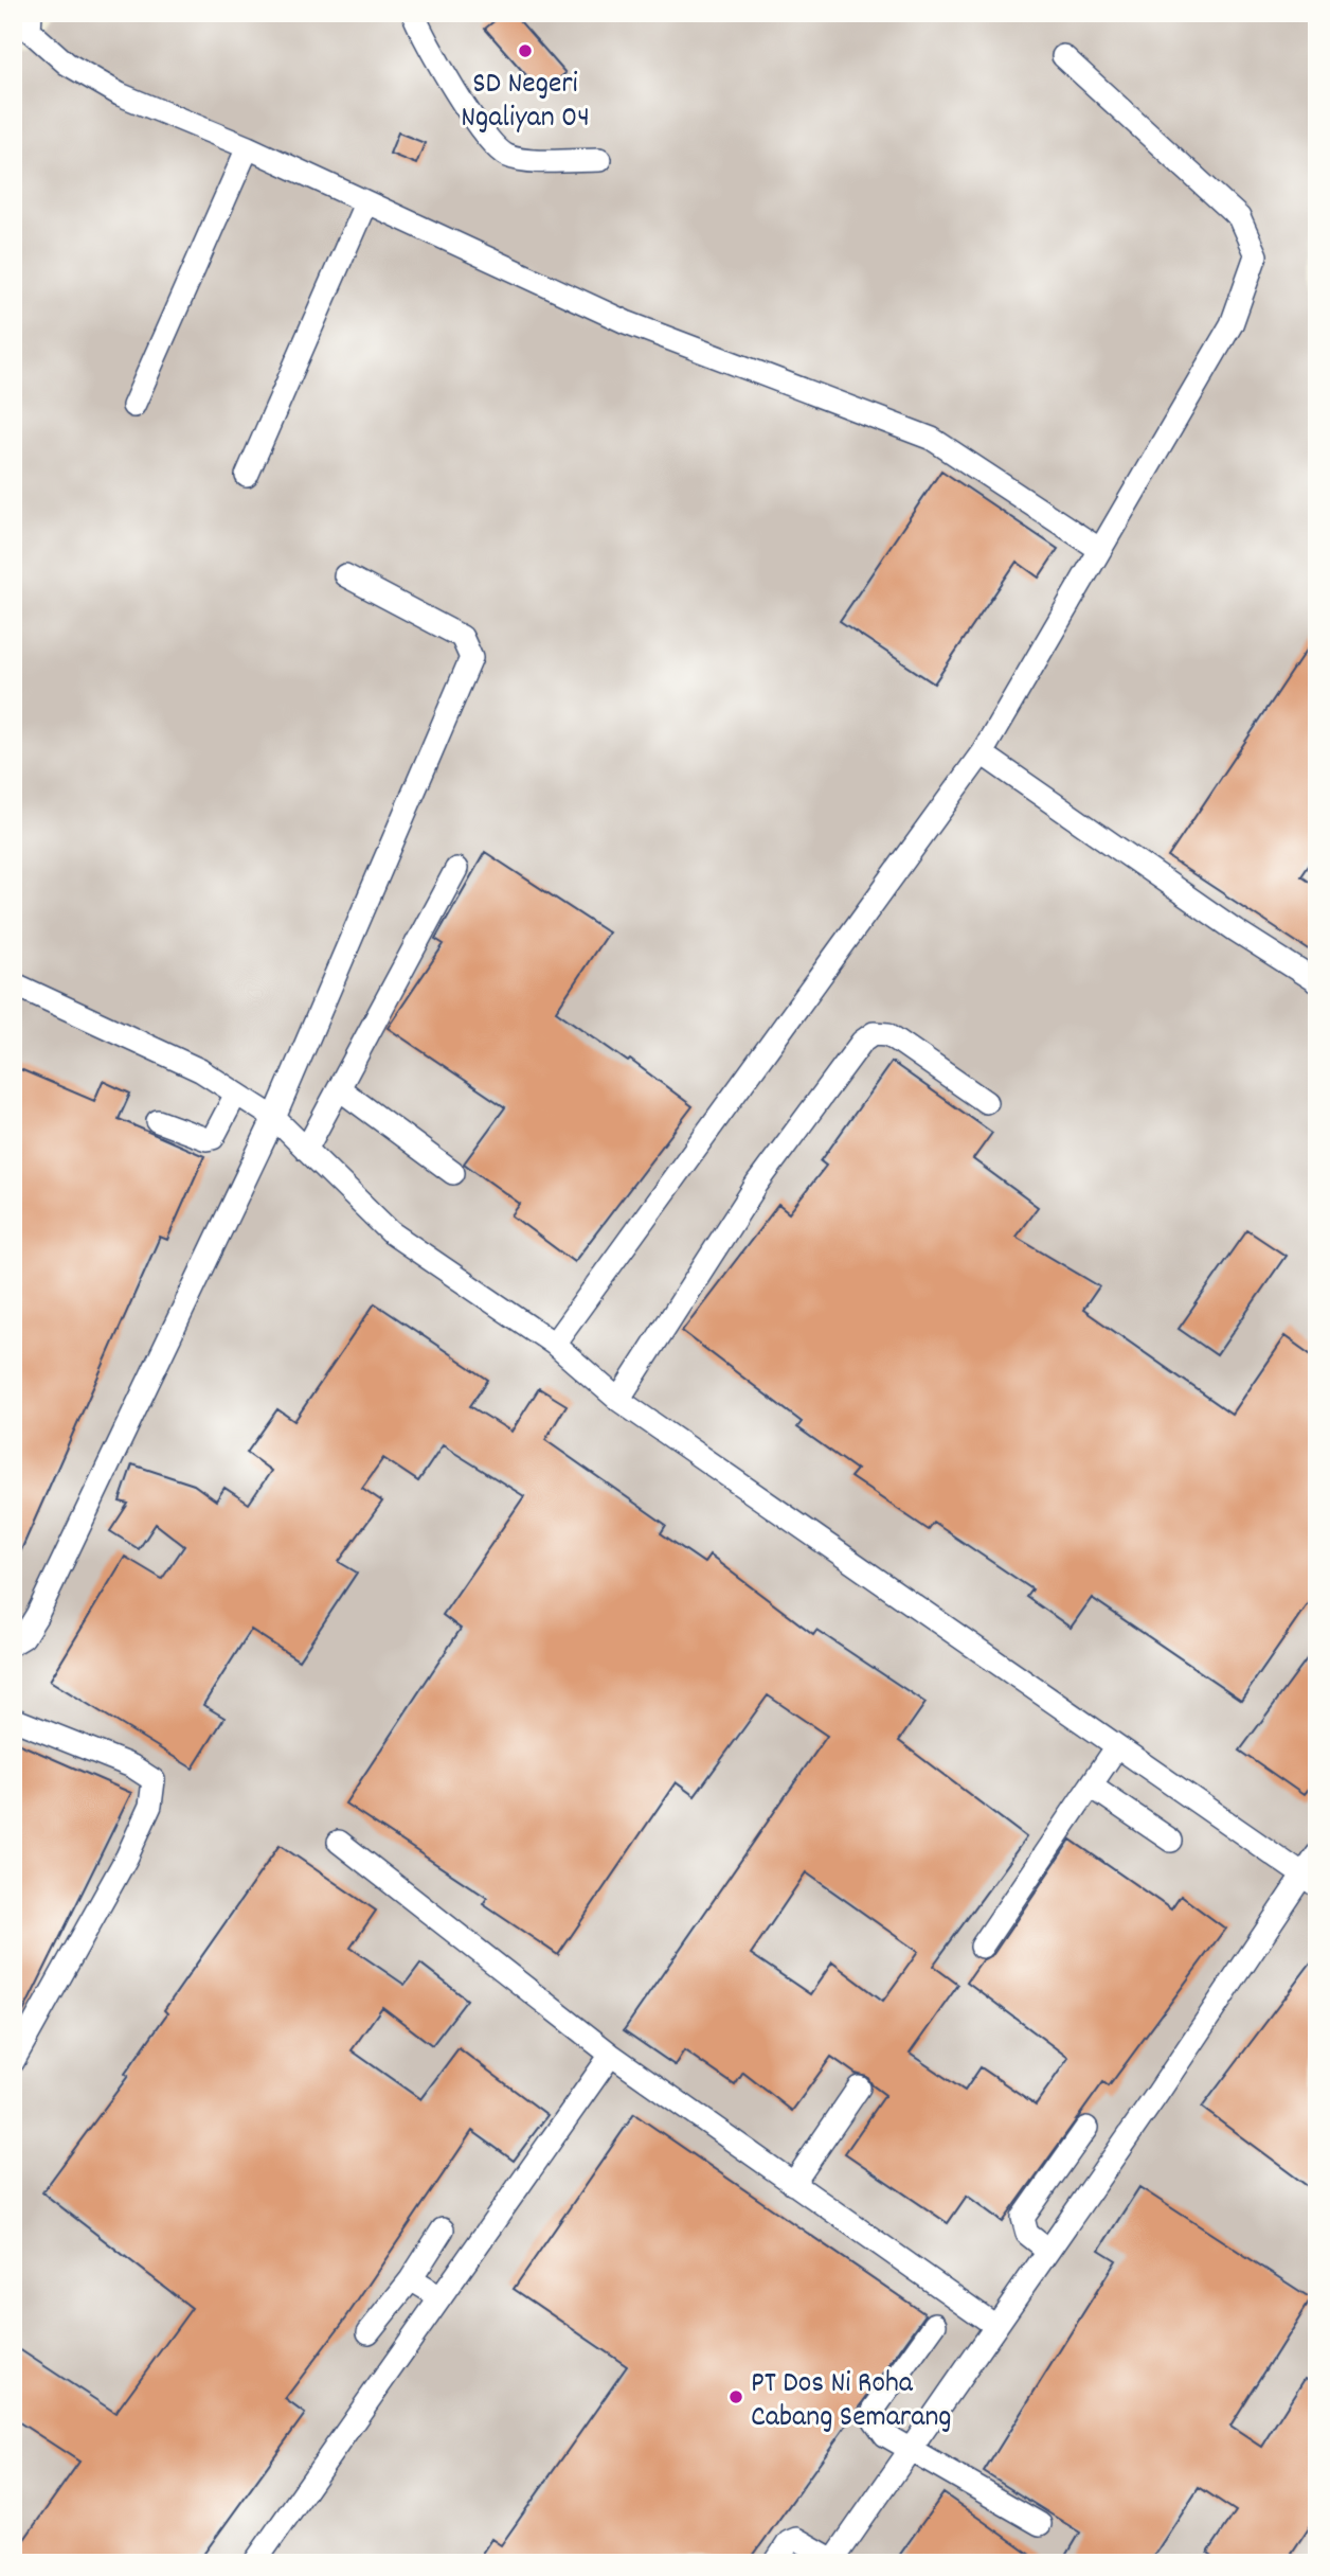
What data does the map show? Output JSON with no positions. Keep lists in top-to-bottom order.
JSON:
{
  "places": ["SD Negeri Ngaliyan 04", "PT Dos Ni Roha Cabang Semarang"]
}
